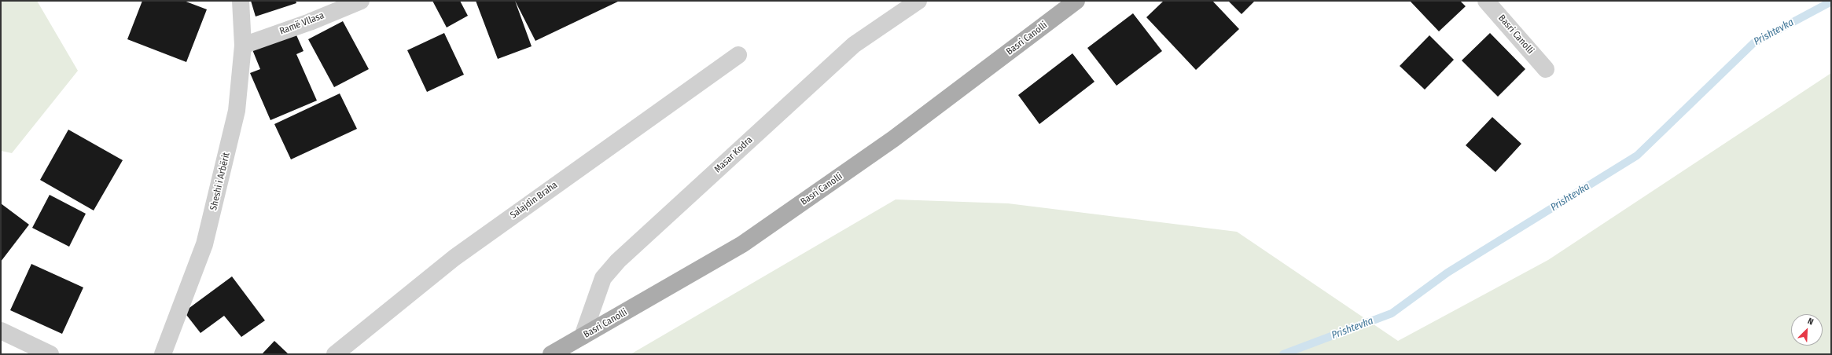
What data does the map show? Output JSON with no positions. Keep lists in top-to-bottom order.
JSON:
{
  "streets": {
    "main road": ["Basri Canolli"],
    "street": [
      "Ramë Vllasa",
      "Masar Kodra",
      "Sheshi i Arbërit",
      "Salajdin Braha"
    ]
  },
  "crossings": [
    ["Ramë Vllasa", "Sheshi i Arbërit"],
    ["Basri Canolli", "Masar Kodra"]
  ],
  "water": ["Prishtevka"],
  "north": "top right"
}
